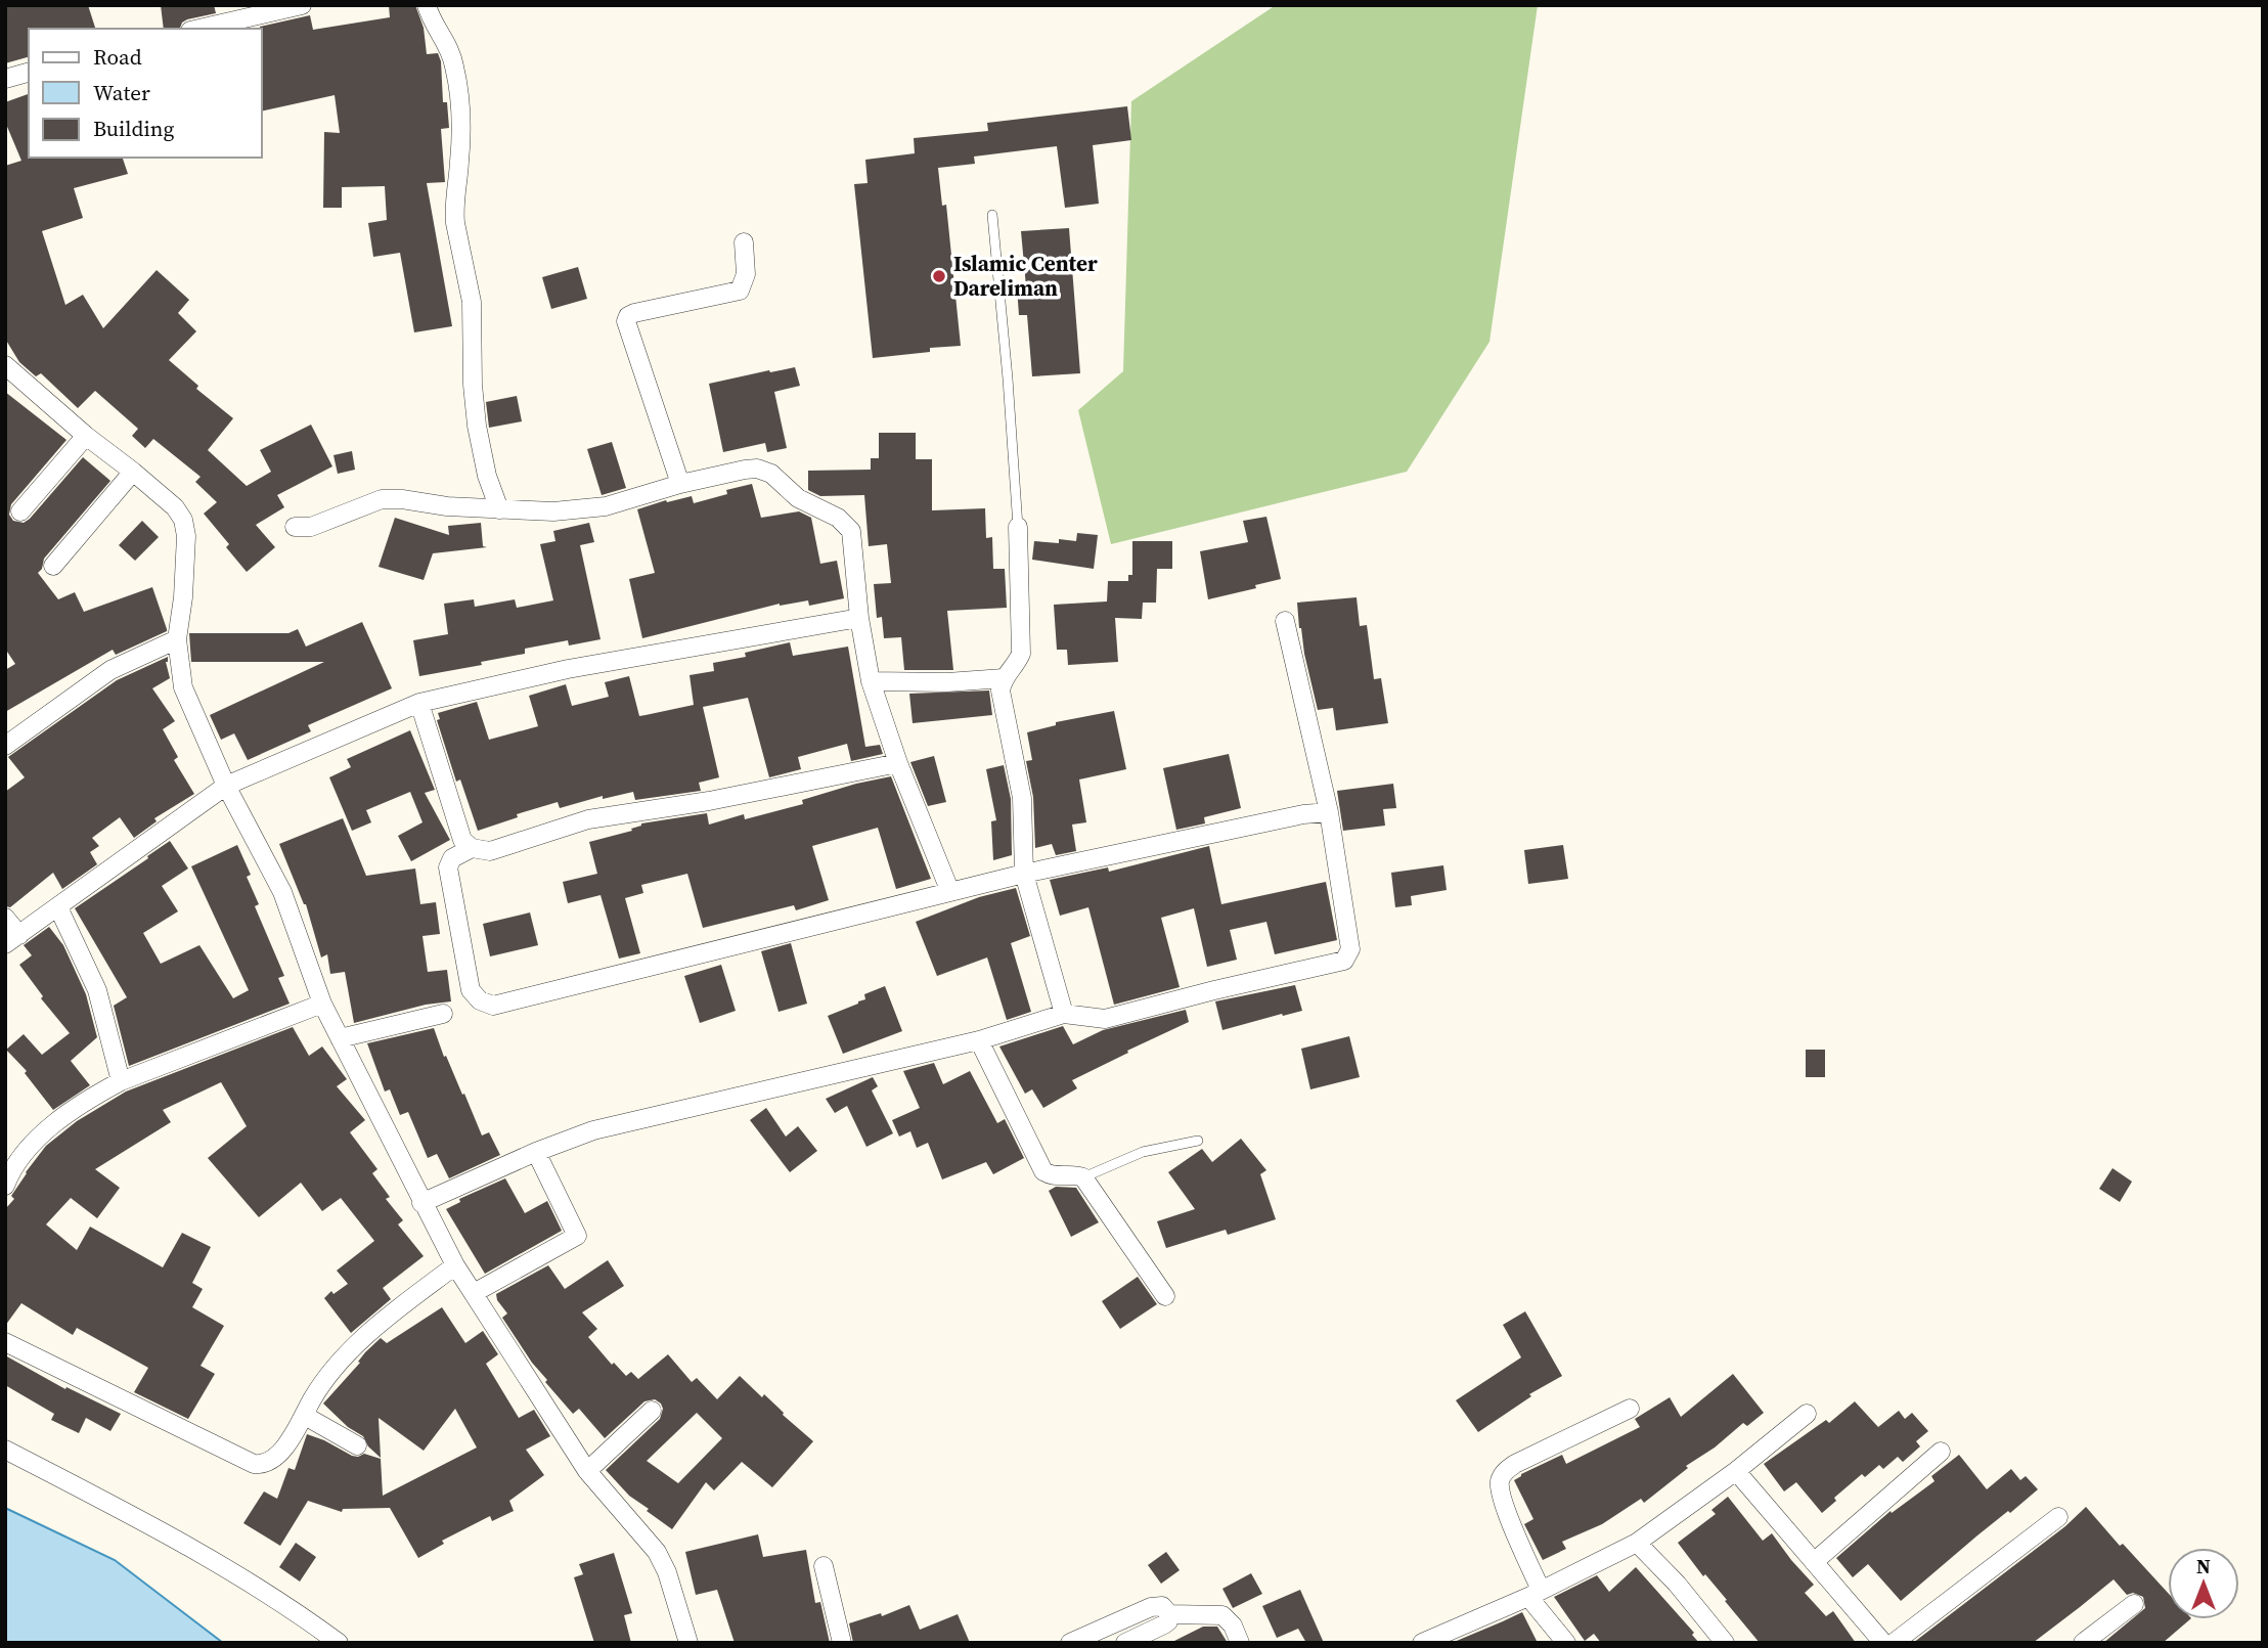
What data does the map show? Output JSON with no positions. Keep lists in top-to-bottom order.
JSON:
{
  "places": ["Islamic Center Dareliman"],
  "legend": ["Road", "Water", "Building"],
  "north": "top"
}
